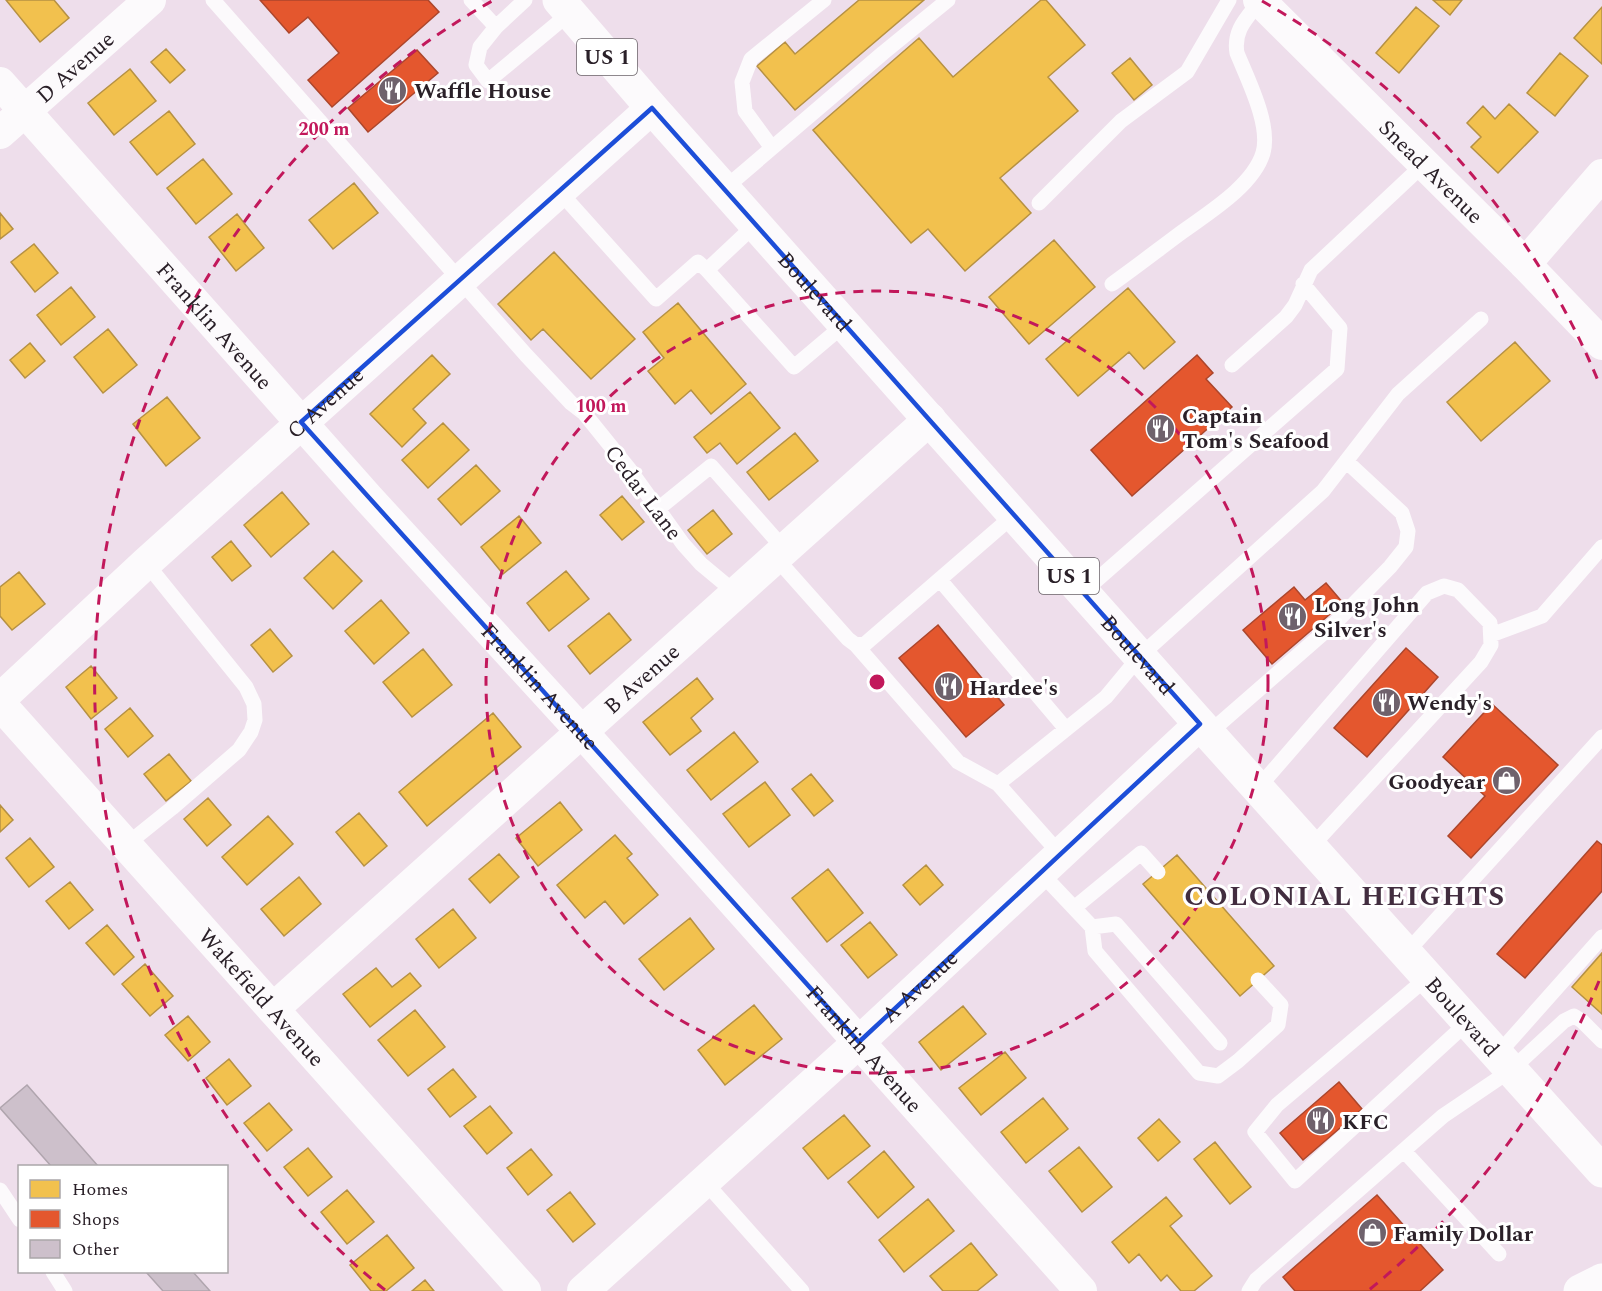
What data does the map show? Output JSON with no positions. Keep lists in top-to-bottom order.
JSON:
{
  "streets": {
    "main road": ["US 1", "Boulevard"],
    "street": [
      "D Avenue",
      "Snead Avenue",
      "Franklin Avenue",
      "C Avenue",
      "B Avenue",
      "A Avenue",
      "Wakefield Avenue"
    ],
    "lane": ["Cedar Lane"]
  },
  "crossings": [
    ["D Avenue", "Franklin Avenue"],
    ["Boulevard", "C Avenue"],
    ["Boulevard", "B Avenue"],
    ["Boulevard", "A Avenue"],
    ["Franklin Avenue", "C Avenue"],
    ["Franklin Avenue", "B Avenue"],
    ["Franklin Avenue", "A Avenue"],
    ["C Avenue", "Cedar Lane"],
    ["Cedar Lane", "B Avenue"],
    ["B Avenue", "Wakefield Avenue"]
  ],
  "districts": ["COLONIAL HEIGHTS"],
  "places": {
    "restaurant": [
      "Waffle House",
      "Captain Tom's Seafood",
      "Long John Silver's",
      "Hardee's",
      "Wendy's",
      "KFC"
    ],
    "shop": ["Goodyear", "Family Dollar"]
  },
  "legend": ["Homes", "Shops", "Other"],
  "rings": ["200 m", "100 m"]
}
